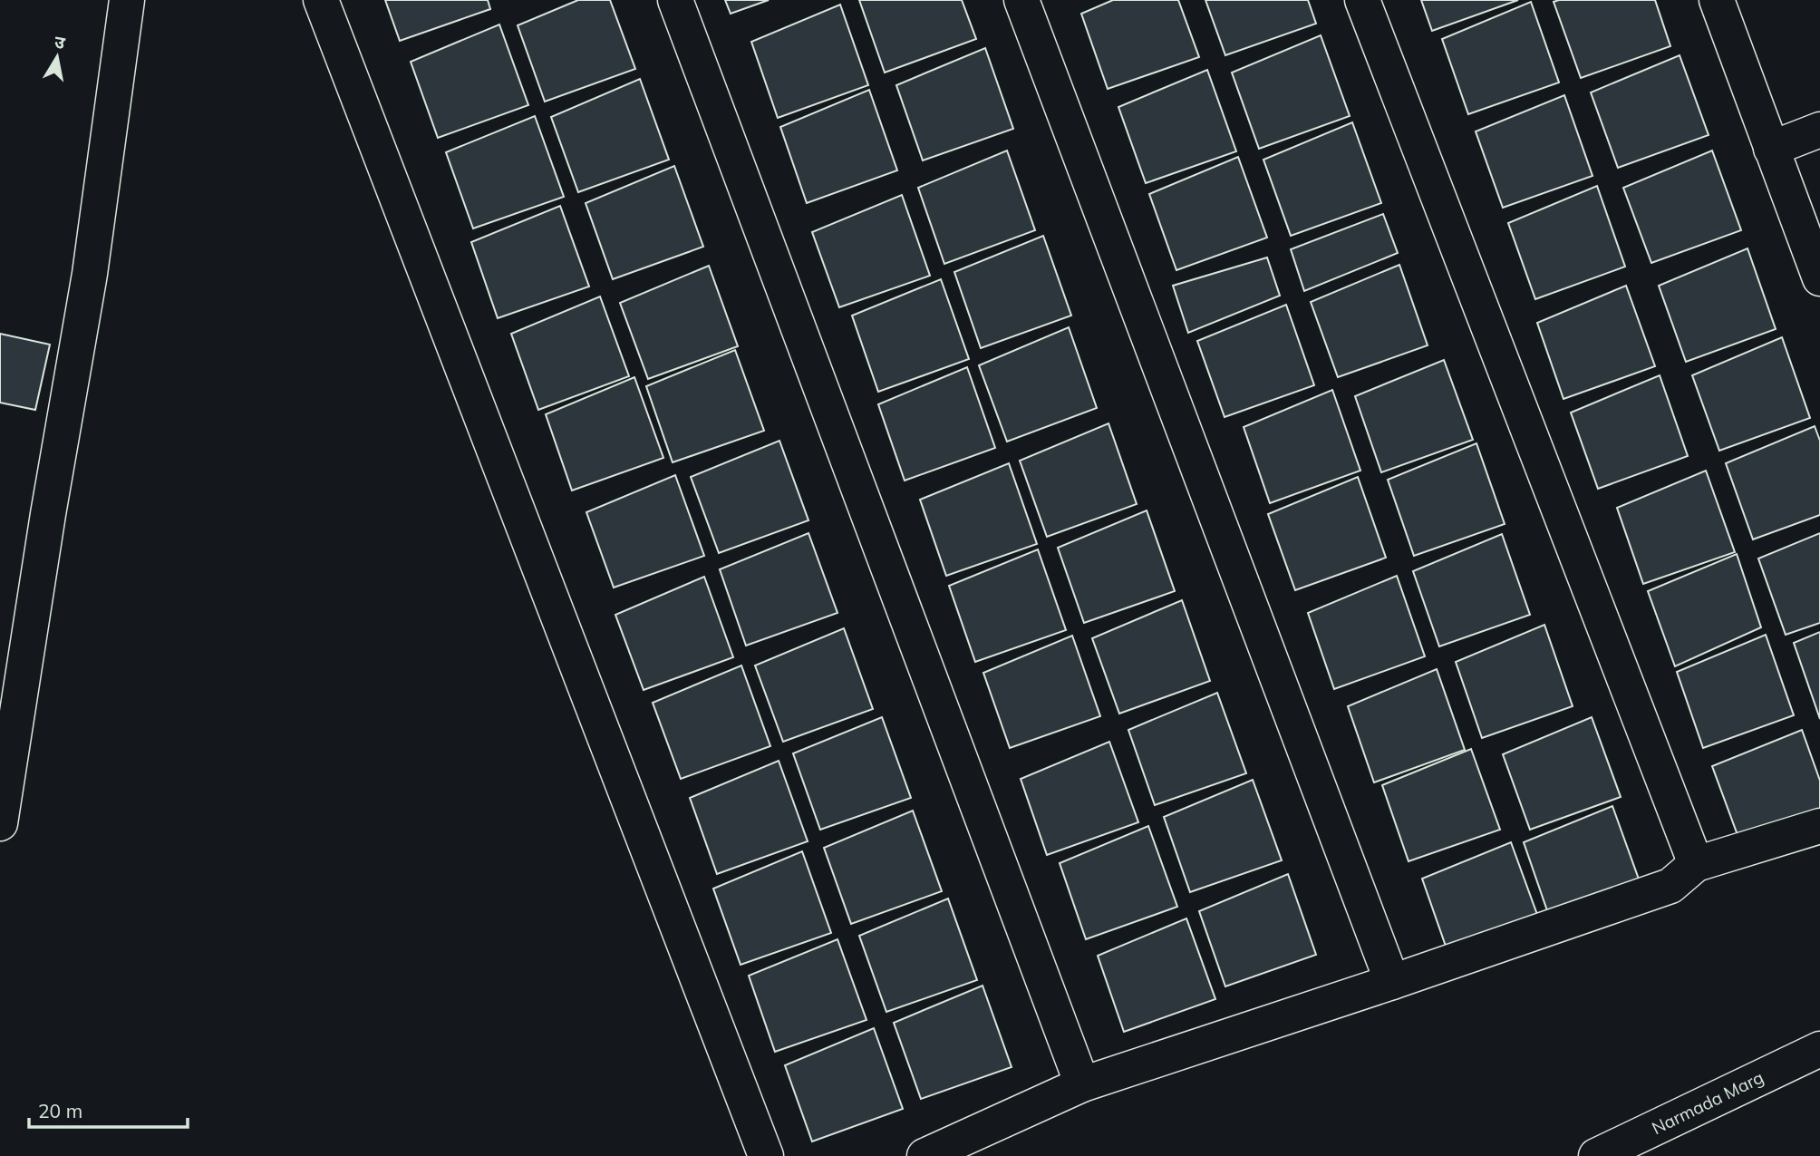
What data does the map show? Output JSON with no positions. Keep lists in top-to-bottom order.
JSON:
{
  "streets": {
    "street": ["Narmada Marg"]
  },
  "scale_bar": "20 m",
  "north": "top"
}
